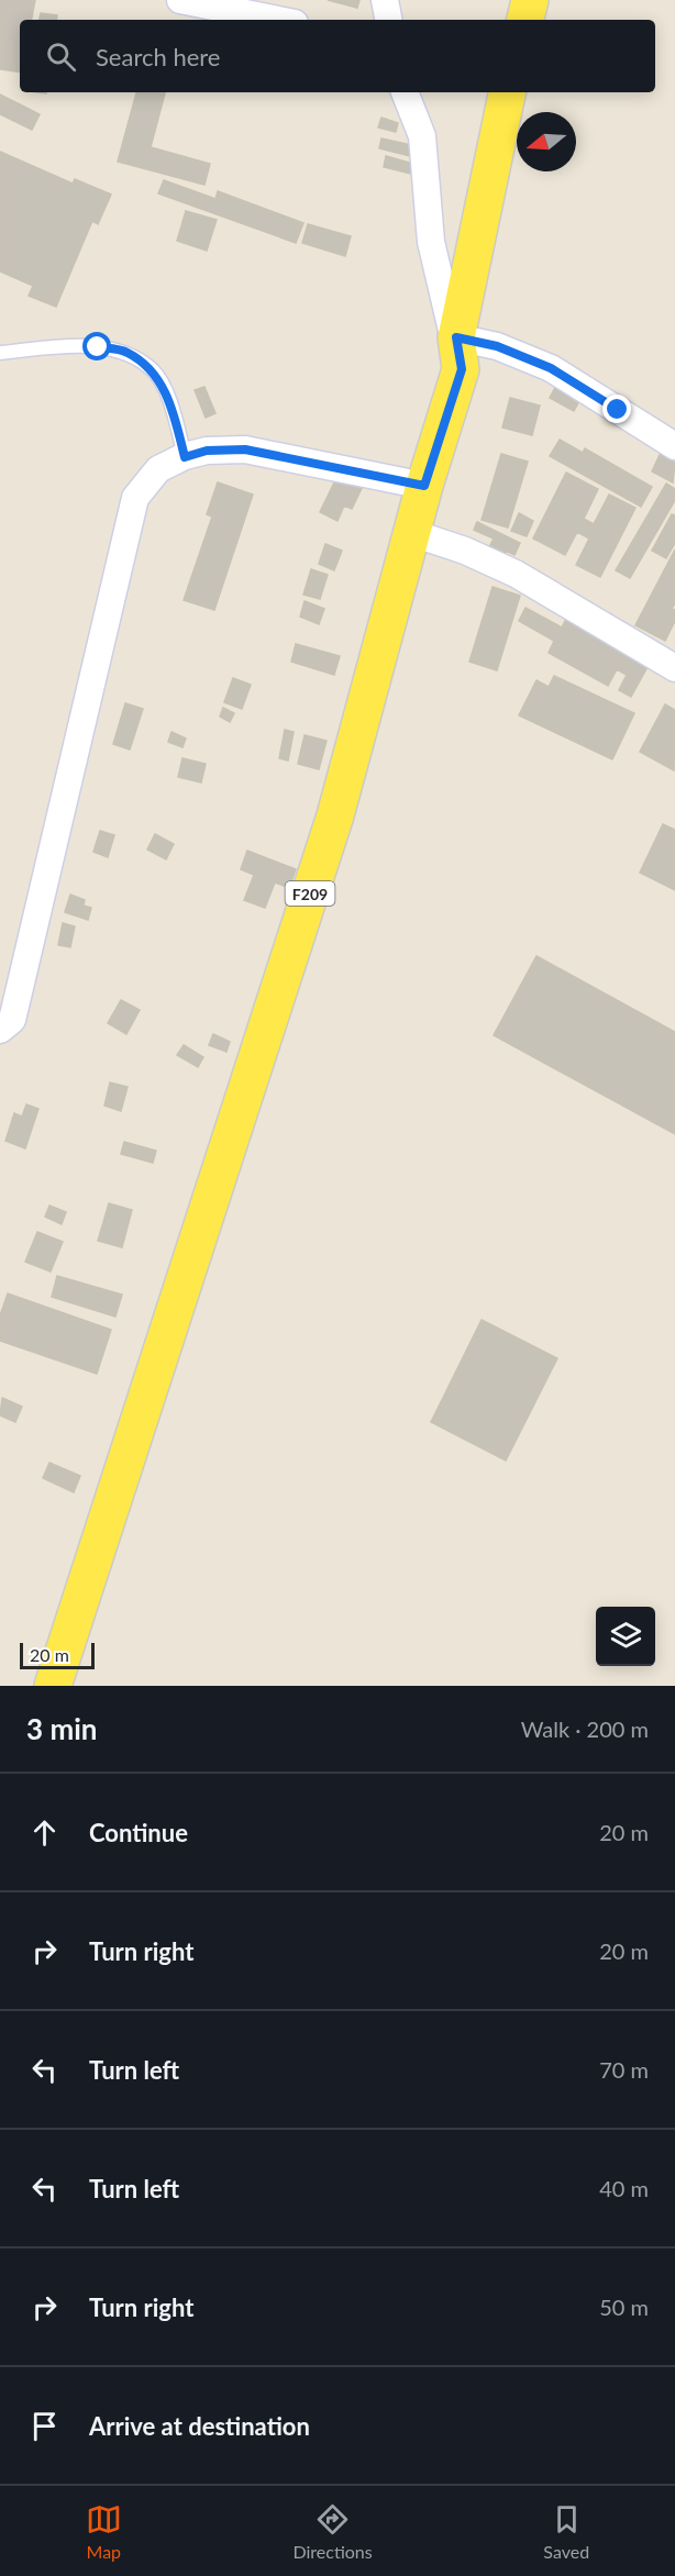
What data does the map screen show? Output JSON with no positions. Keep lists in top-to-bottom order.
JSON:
{
  "streets": {
    "main road": ["F209"]
  },
  "scale_bar": "20 m",
  "north": "left",
  "page": {
    "search": "Search here",
    "scale": "20 m",
    "heading": ["3 min", "Walk · 200 m"],
    "list": [
      ["Continue", "20 m"],
      ["Turn right", "20 m"],
      ["Turn left", "70 m"],
      ["Turn left", "40 m"],
      ["Turn right", "50 m"],
      "Arrive at destination"
    ],
    "nav": ["Map", "Directions", "Saved"]
  }
}
